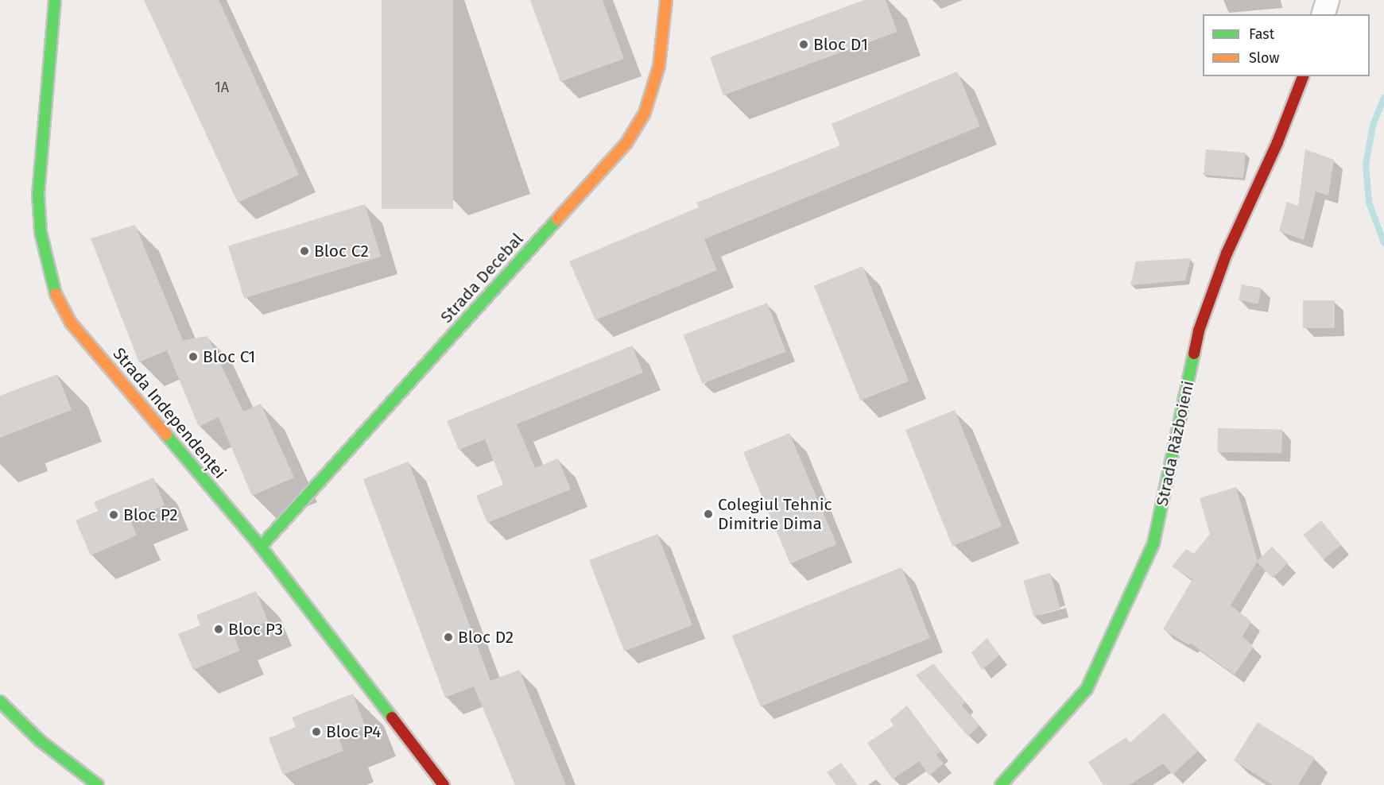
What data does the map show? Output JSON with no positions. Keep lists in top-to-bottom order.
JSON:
{
  "streets": {
    "street": ["Strada Decebal", "Strada Independenței", "Strada Războieni"]
  },
  "crossings": [
    ["Strada Decebal", "Strada Independenței"]
  ],
  "places": [
    "Bloc D1",
    "Bloc C2",
    "Bloc C1",
    "Colegiul Tehnic Dimitrie Dima",
    "Bloc P2",
    "Bloc P3",
    "Bloc D2",
    "Bloc P4"
  ],
  "house_numbers": ["1A"],
  "legend": ["Fast", "Slow"]
}
